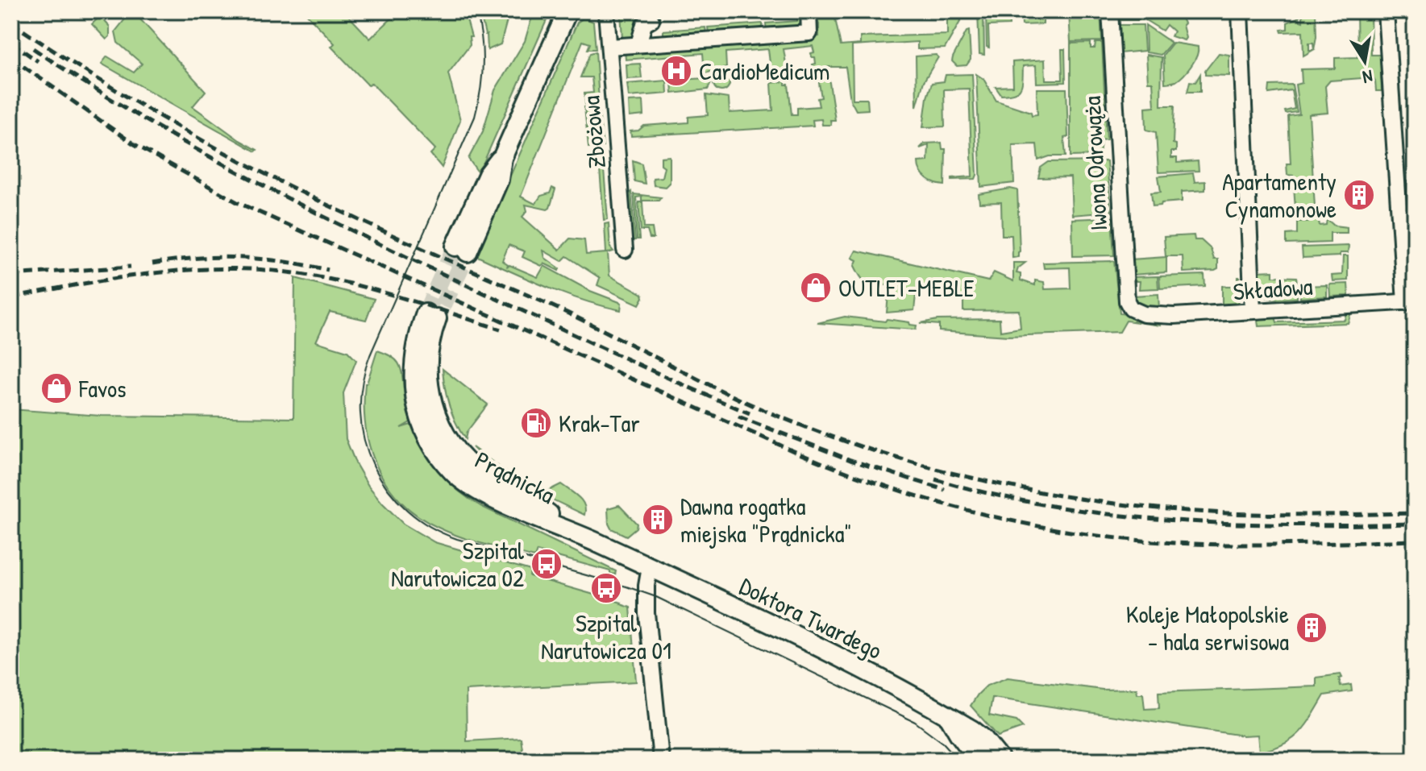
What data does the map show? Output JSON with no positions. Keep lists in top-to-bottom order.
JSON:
{
  "streets": {
    "street": [
      "Zbożowa",
      "Iwona Odrowąża",
      "Składowa",
      "Prądnicka",
      "Doktora Twardego"
    ]
  },
  "crossings": [
    ["Iwona Odrowąża", "Składowa"],
    ["Prądnicka", "Doktora Twardego"]
  ],
  "places": {
    "hospital": ["CardioMedicum"],
    "building": ["Apartamenty Cynamonowe", "Dawna rogatka miejska \"Prądnicka\"", "Koleje Małopolskie - hala serwisowa"],
    "shop": ["OUTLET-MEBLE", "Favos"],
    "fuel station": ["Krak-Tar"],
    "bus stop": ["Szpital Narutowicza 02", "Szpital Narutowicza 01"]
  },
  "north": "bottom"
}
